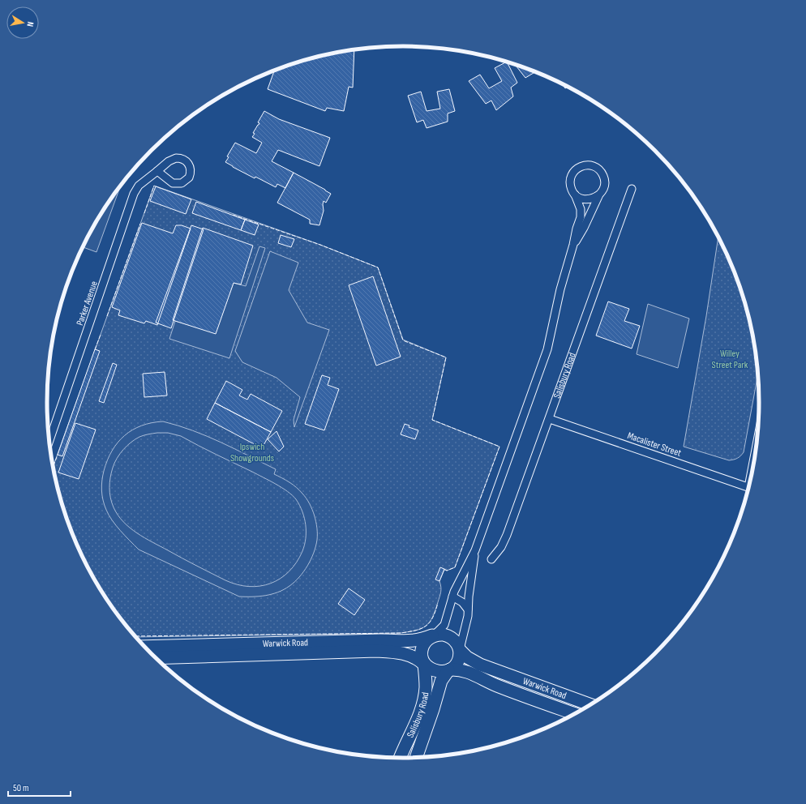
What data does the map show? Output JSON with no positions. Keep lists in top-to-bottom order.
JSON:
{
  "streets": {
    "main road": ["Salisbury Road", "Warwick Road"],
    "street": ["Parker Avenue", "Macalister Street"]
  },
  "crossings": [
    ["Salisbury Road", "Macalister Street"],
    ["Salisbury Road", "Warwick Road"]
  ],
  "parks": ["Willey Street Park", "Ipswich Showgrounds"],
  "scale_bar": "50 m",
  "north": "right"
}
